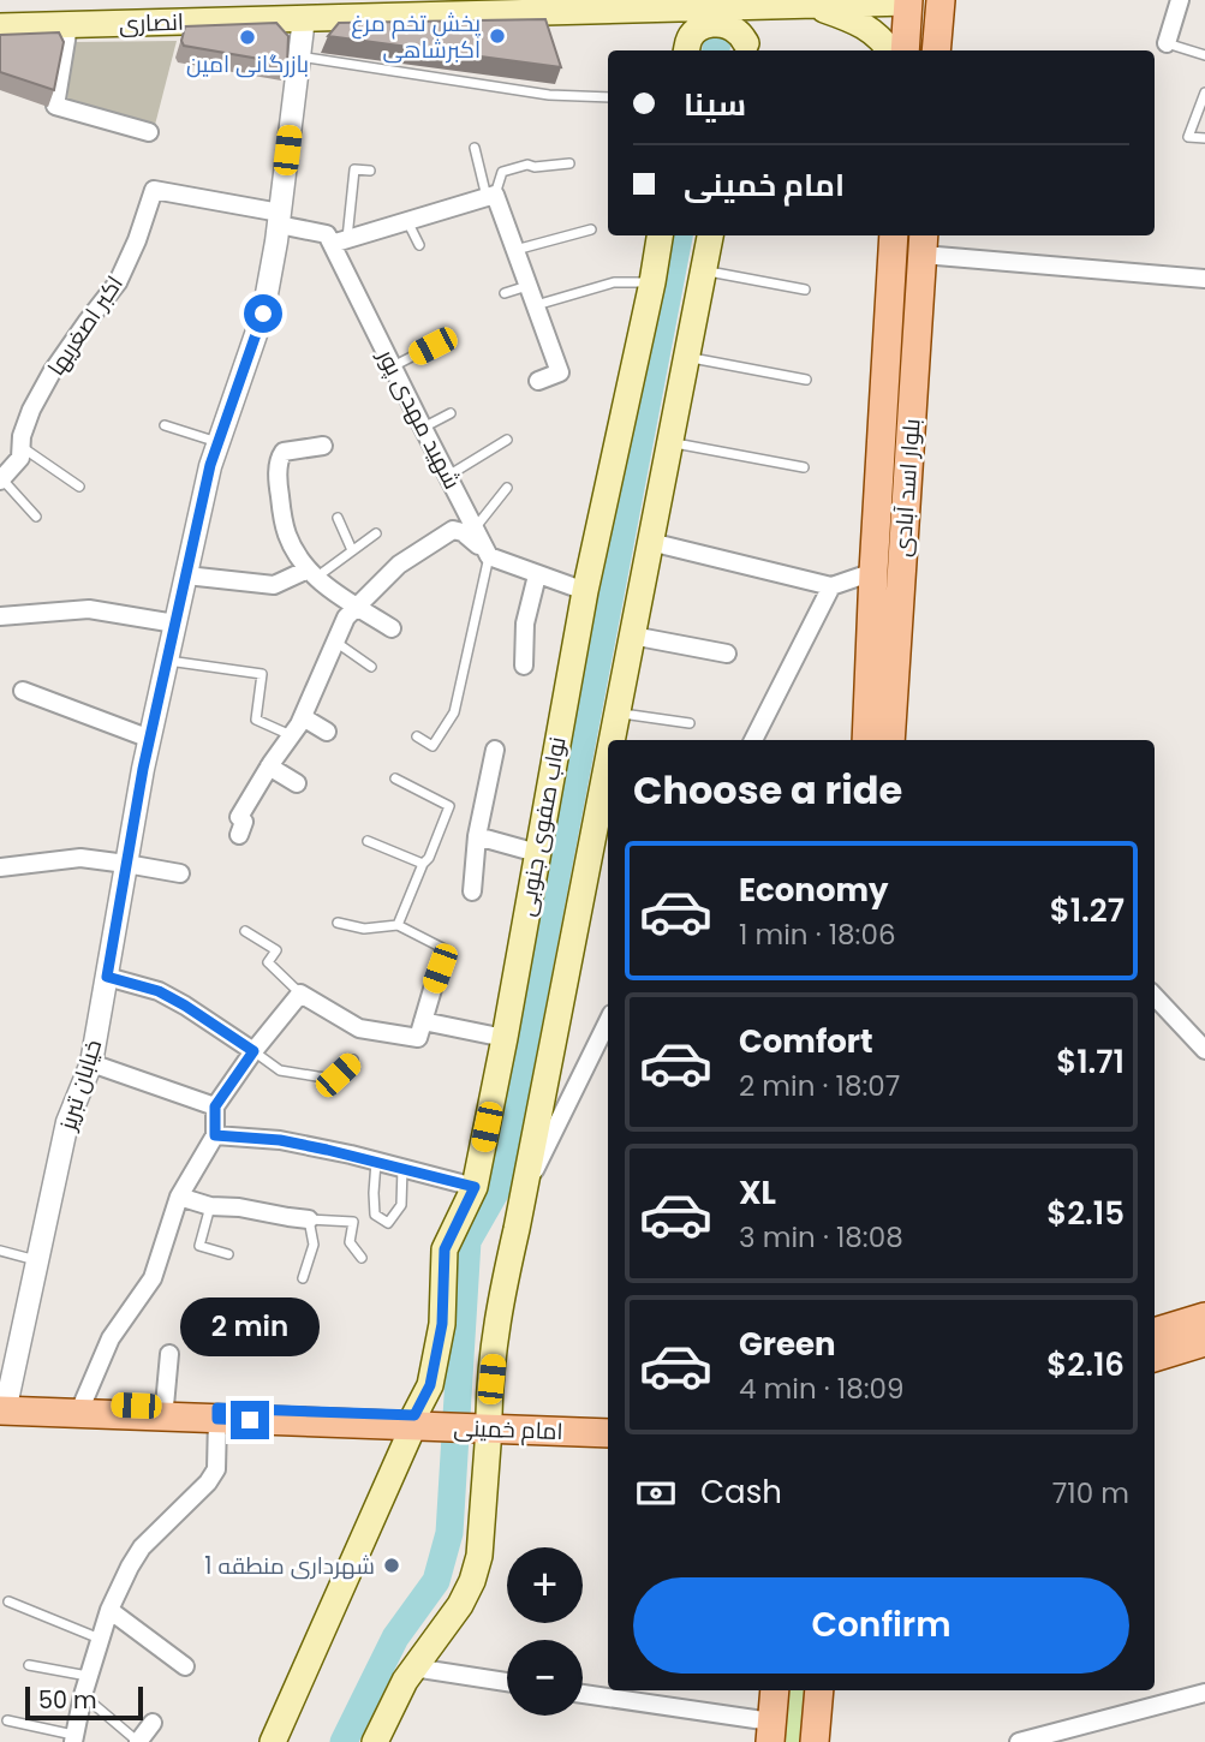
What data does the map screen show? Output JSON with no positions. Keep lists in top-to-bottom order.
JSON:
{
  "streets": {
    "main road": [
      "انصاری",
      "بلوار اسد آبادی",
      "نواب صفوی جنوبی",
      "امام خمینی"
    ],
    "street": ["اکبر اصغریها", "شهید مهدی پور", "خیابان تبریز"]
  },
  "crossings": [
    ["انصاری", "خیابان تبریز"],
    ["اکبر اصغریها", "خیابان تبریز"],
    ["نواب صفوی جنوبی", "امام خمینی"],
    ["خیابان تبریز", "امام خمینی"]
  ],
  "places": ["پخش تخم مرغ اکبرشاهی", "بازرگانی امین", "شهرداری منطقه 1"],
  "scale_bar": "50 m",
  "page": {
    "banner": ["سینا", "امام خمینی"],
    "heading": "Choose a ride",
    "list": [
      {
        "name": "Economy",
        "note": "1 min · 18:06",
        "value": "$1.27"
      },
      {
        "name": "Comfort",
        "note": "2 min · 18:07",
        "value": "$1.71"
      },
      {
        "name": "XL",
        "note": "3 min · 18:08",
        "value": "$2.15"
      },
      {
        "name": "Green",
        "note": "4 min · 18:09",
        "value": "$2.16"
      }
    ],
    "bubble": "2 min",
    "pay": ["Cash", "710 m"],
    "map_buttons": ["+", "−"],
    "buttons": "Confirm",
    "scale": "50 m"
  }
}
